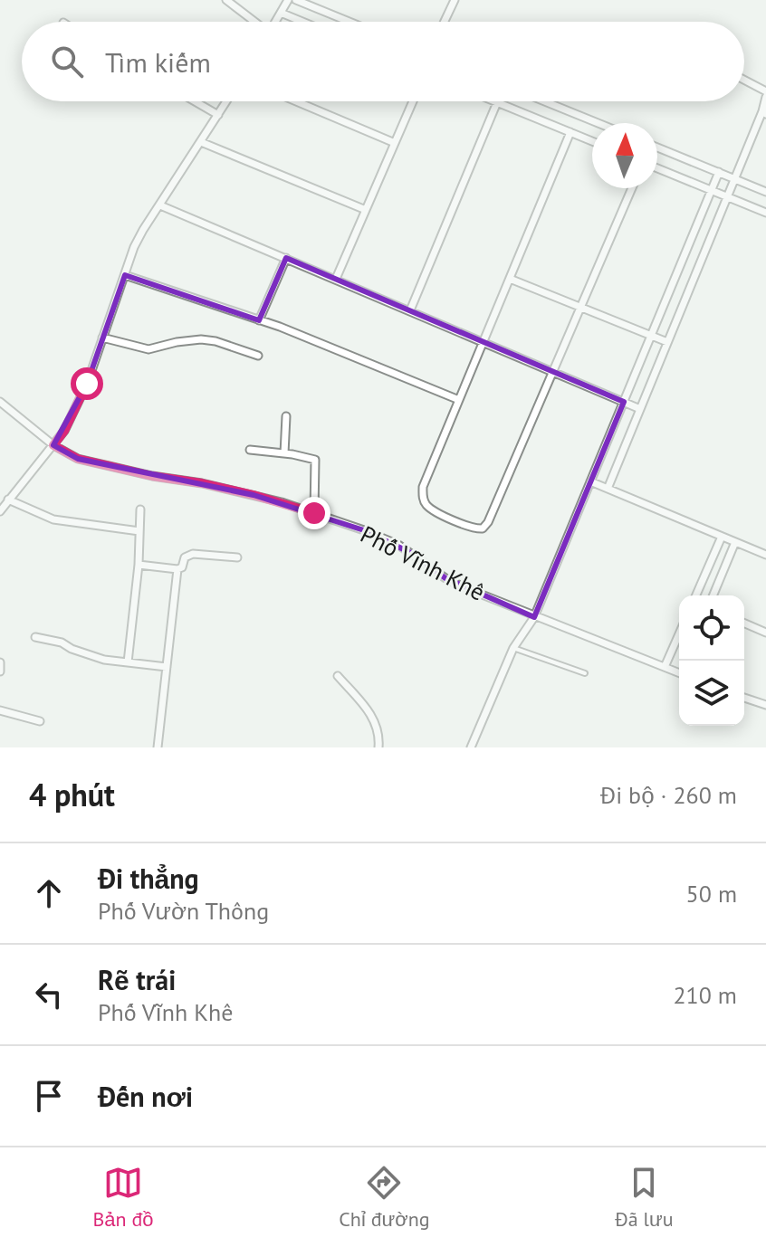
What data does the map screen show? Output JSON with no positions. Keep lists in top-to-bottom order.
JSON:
{
  "streets": {
    "street": ["Phố Vĩnh Khê"]
  },
  "north": "top",
  "page": {
    "search": "Tìm kiếm",
    "heading": ["4 phút", "Đi bộ · 260 m"],
    "list": [
      ["Đi thẳng", "Phố Vườn Thông", "50 m"],
      ["Rẽ trái", "Phố Vĩnh Khê", "210 m"],
      "Đến nơi"
    ],
    "nav": ["Bản đồ", "Chỉ đường", "Đã lưu"]
  }
}
